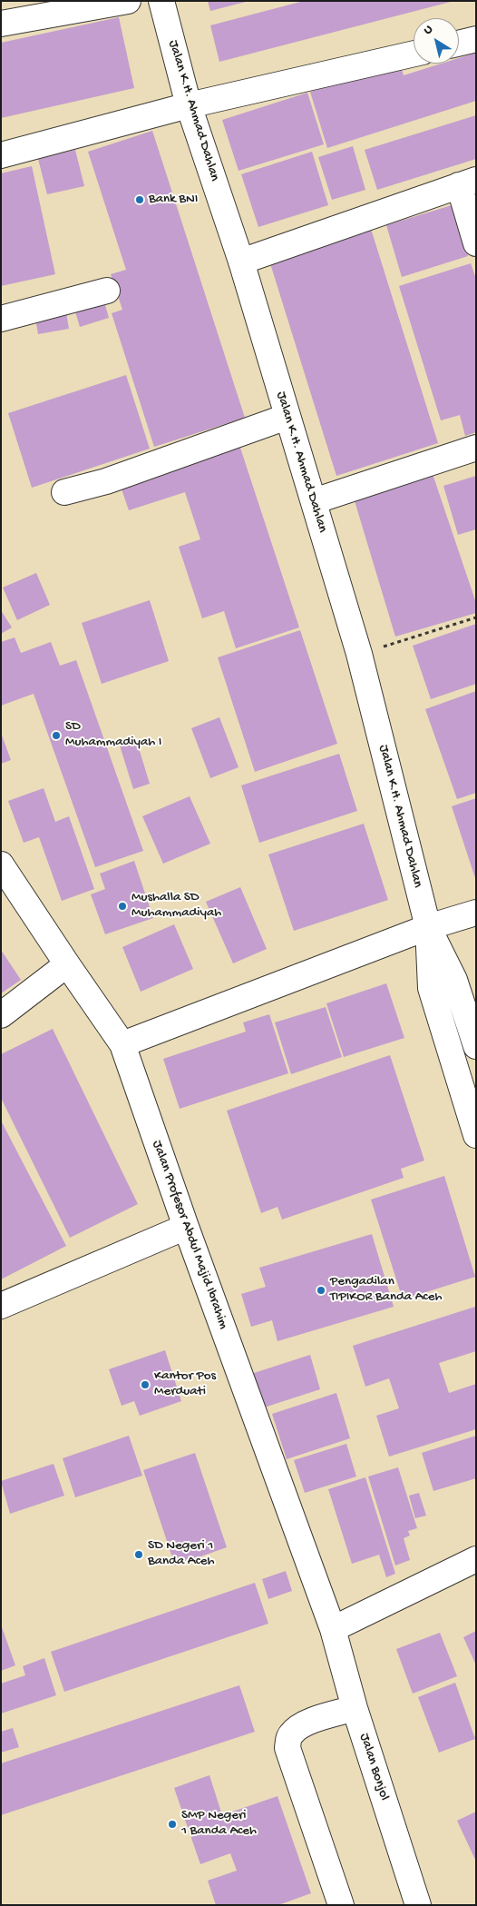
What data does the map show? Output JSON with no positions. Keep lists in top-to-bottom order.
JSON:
{
  "streets": {
    "street": ["Jalan K.H. Ahmad Dahlan", "Jalan Profesor Abdul Majid Ibrahim", "Jalan Bonjol"]
  },
  "crossings": [
    ["Jalan Profesor Abdul Majid Ibrahim", "Jalan Bonjol"]
  ],
  "places": [
    "Bank BNI",
    "SD Muhammadiyah I",
    "Mushalla SD Muhammadiyah",
    "Pengadilan TIPIKOR Banda Aceh",
    "Kantor Pos Merduati",
    "SD Negeri 1 Banda Aceh",
    "SMP Negeri 1 Banda Aceh"
  ],
  "north": "top left"
}
